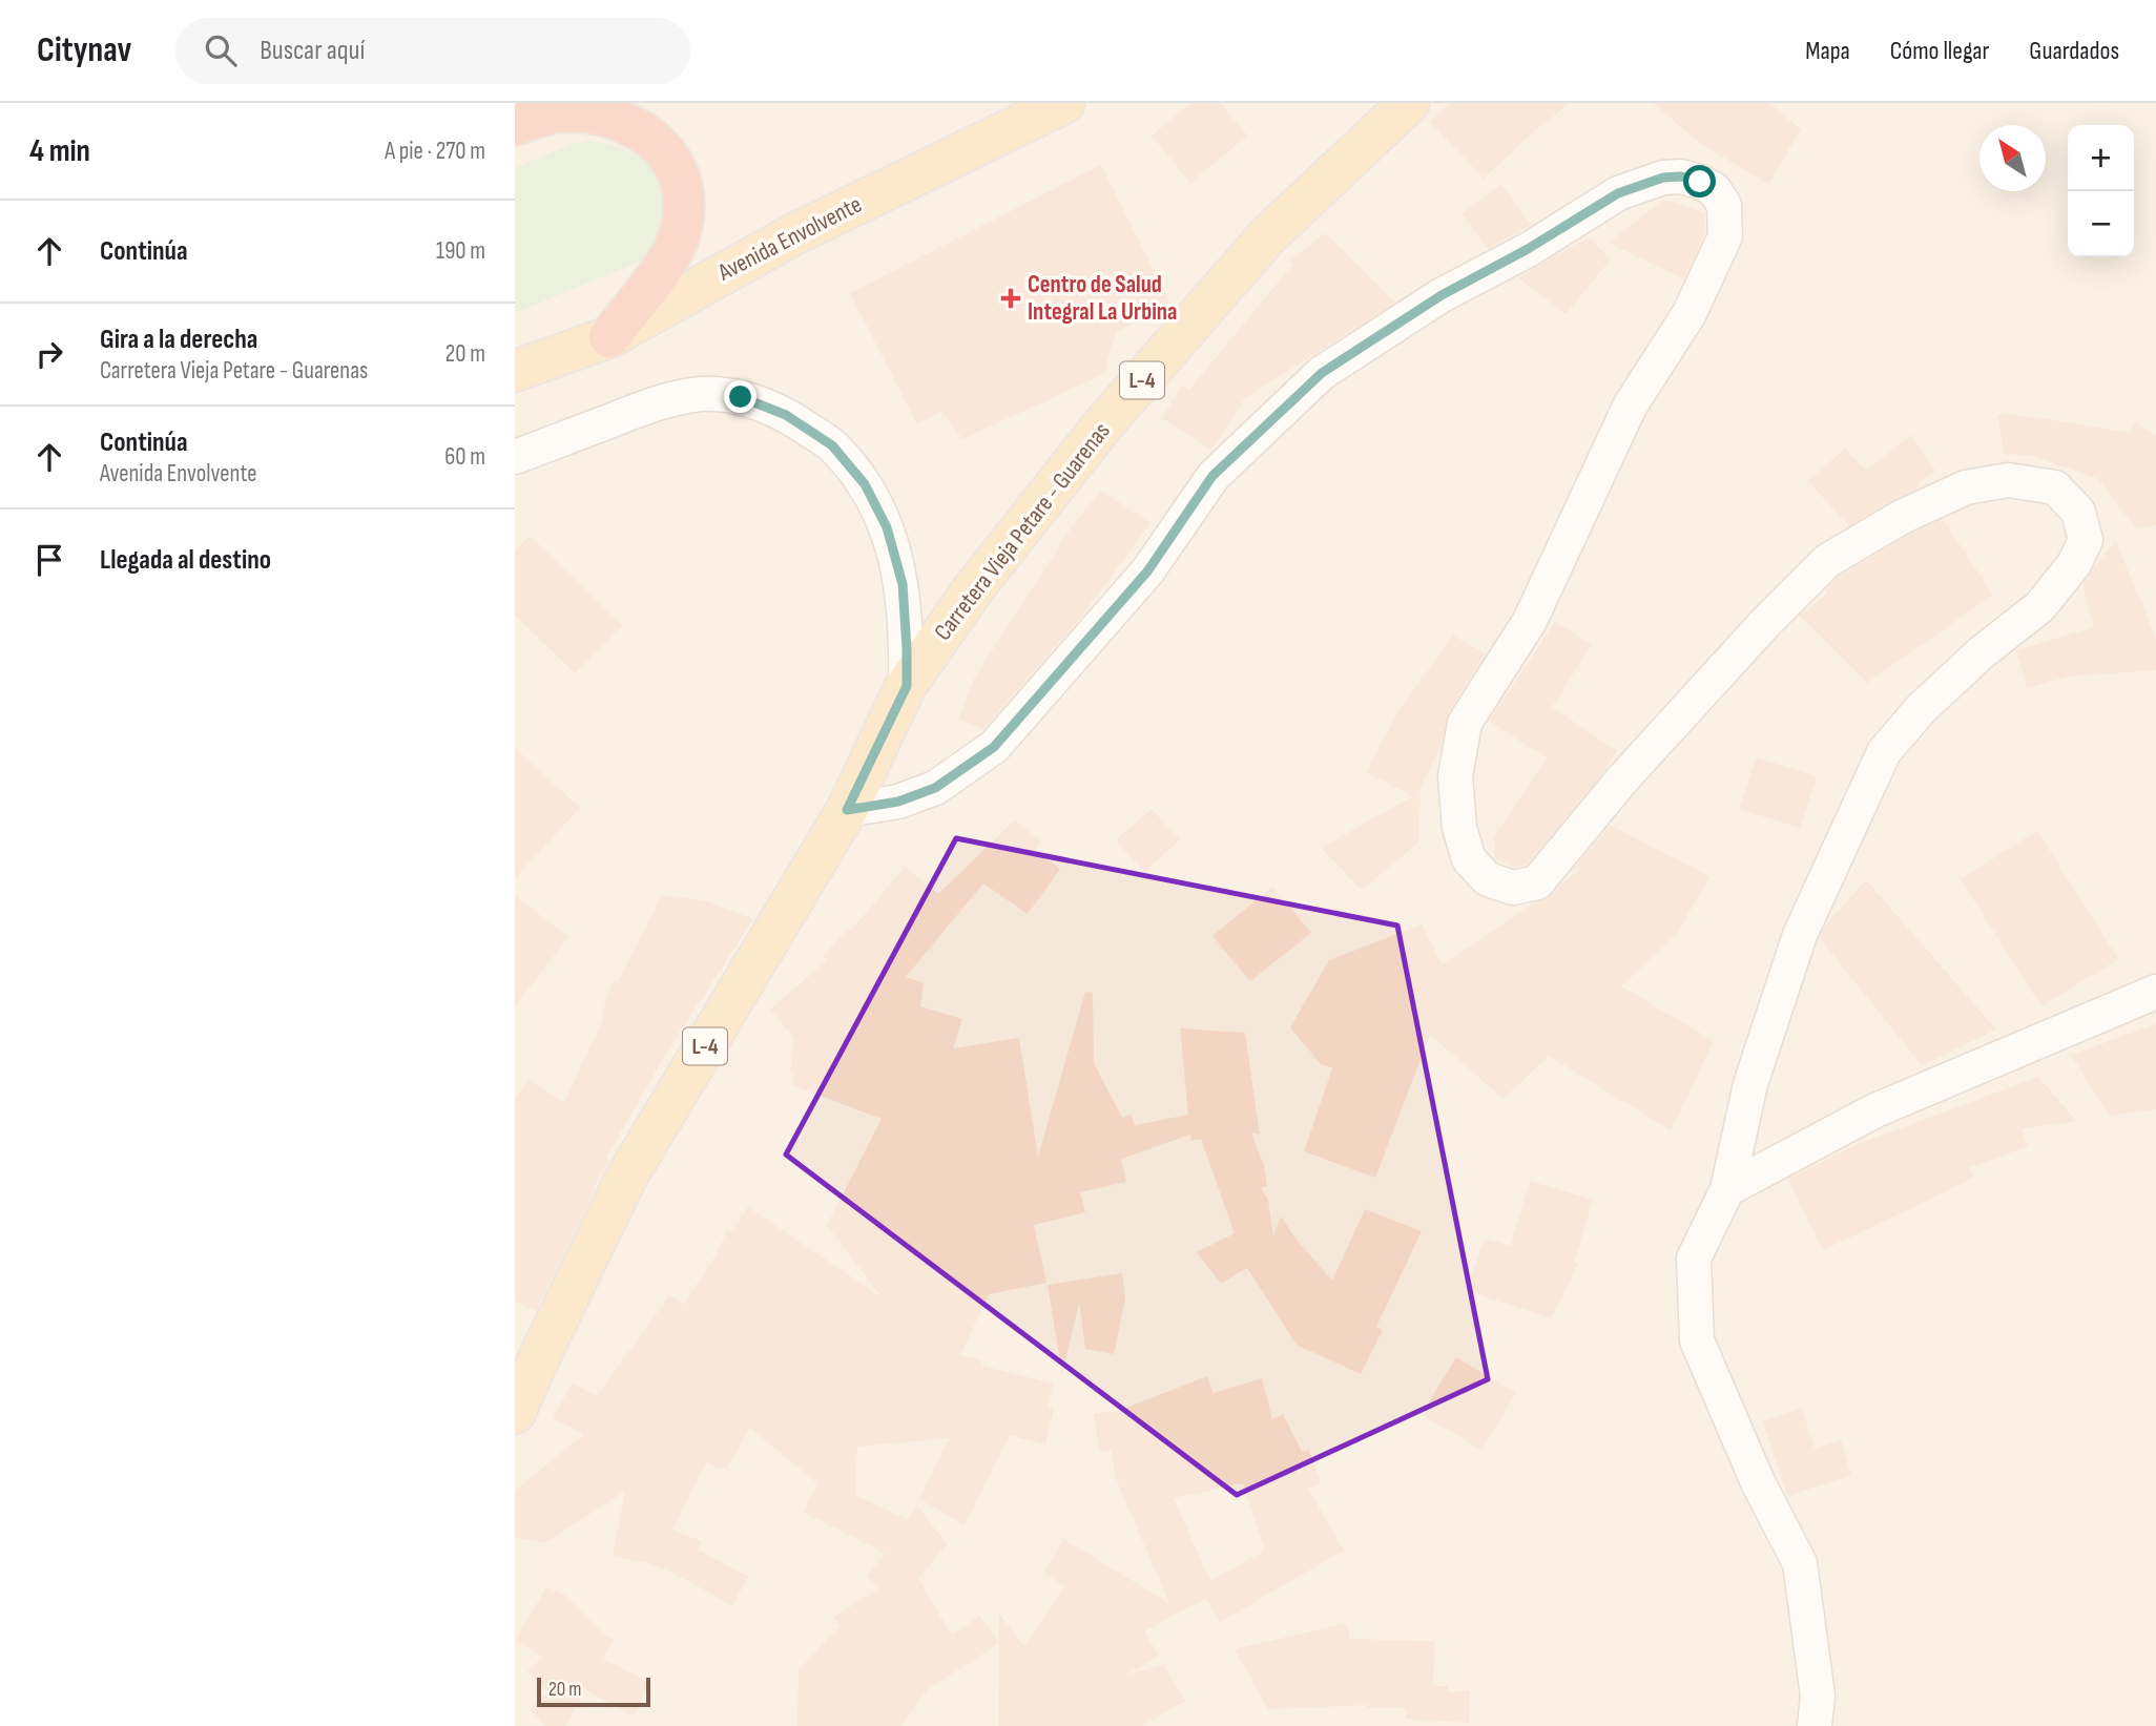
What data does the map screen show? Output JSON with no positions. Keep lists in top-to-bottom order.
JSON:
{
  "streets": {
    "main road": ["Avenida Envolvente", "L-4", "Carretera Vieja Petare - Guarenas"]
  },
  "places": {
    "health": ["Centro de Salud Integral La Urbina"]
  },
  "scale_bar": "20 m",
  "north": "top left",
  "page": {
    "header": "Citynav",
    "search": "Buscar aquí",
    "nav": ["Mapa", "Cómo llegar", "Guardados"],
    "heading": ["4 min", "A pie · 270 m"],
    "map_buttons": ["+", "−"],
    "list": [
      ["Continúa", "190 m"],
      ["Gira a la derecha", "Carretera Vieja Petare - Guarenas", "20 m"],
      ["Continúa", "Avenida Envolvente", "60 m"],
      "Llegada al destino"
    ],
    "scale": "20 m"
  }
}
